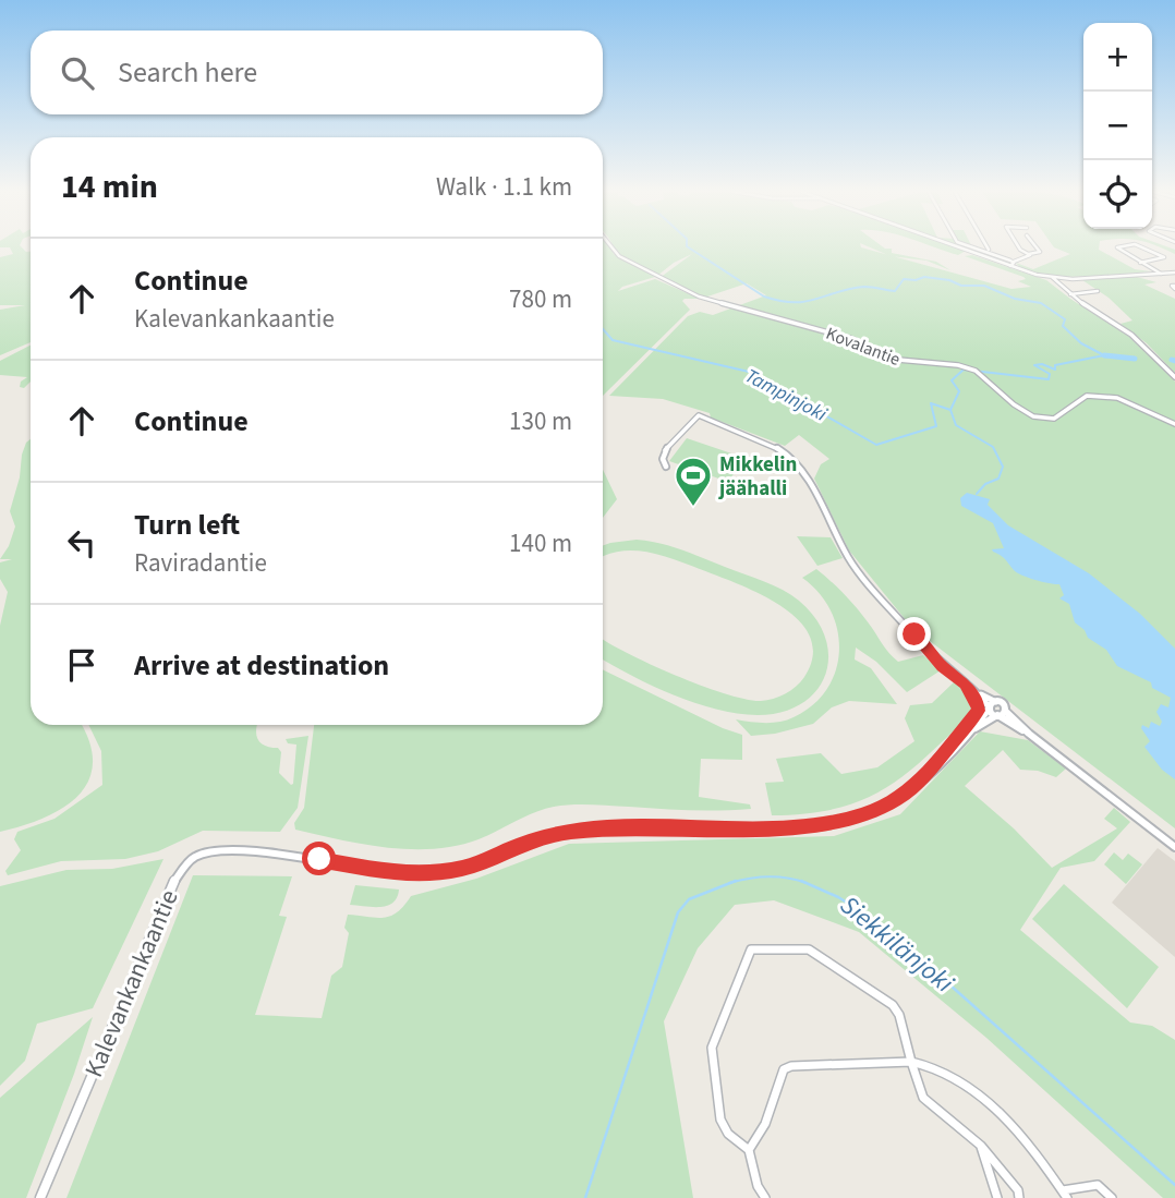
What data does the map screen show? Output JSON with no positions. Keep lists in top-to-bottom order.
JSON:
{
  "streets": {
    "street": ["Kovalantie", "Kalevankankaantie"]
  },
  "water": ["Tampinjoki", "Siekkilänjoki"],
  "places": {
    "sports": ["Mikkelin jäähalli"]
  },
  "page": {
    "map_buttons": ["+", "−"],
    "search": "Search here",
    "heading": ["14 min", "Walk · 1.1 km"],
    "list": [
      ["Continue", "Kalevankankaantie", "780 m"],
      ["Continue", "130 m"],
      ["Turn left", "Raviradantie", "140 m"],
      "Arrive at destination"
    ]
  }
}
